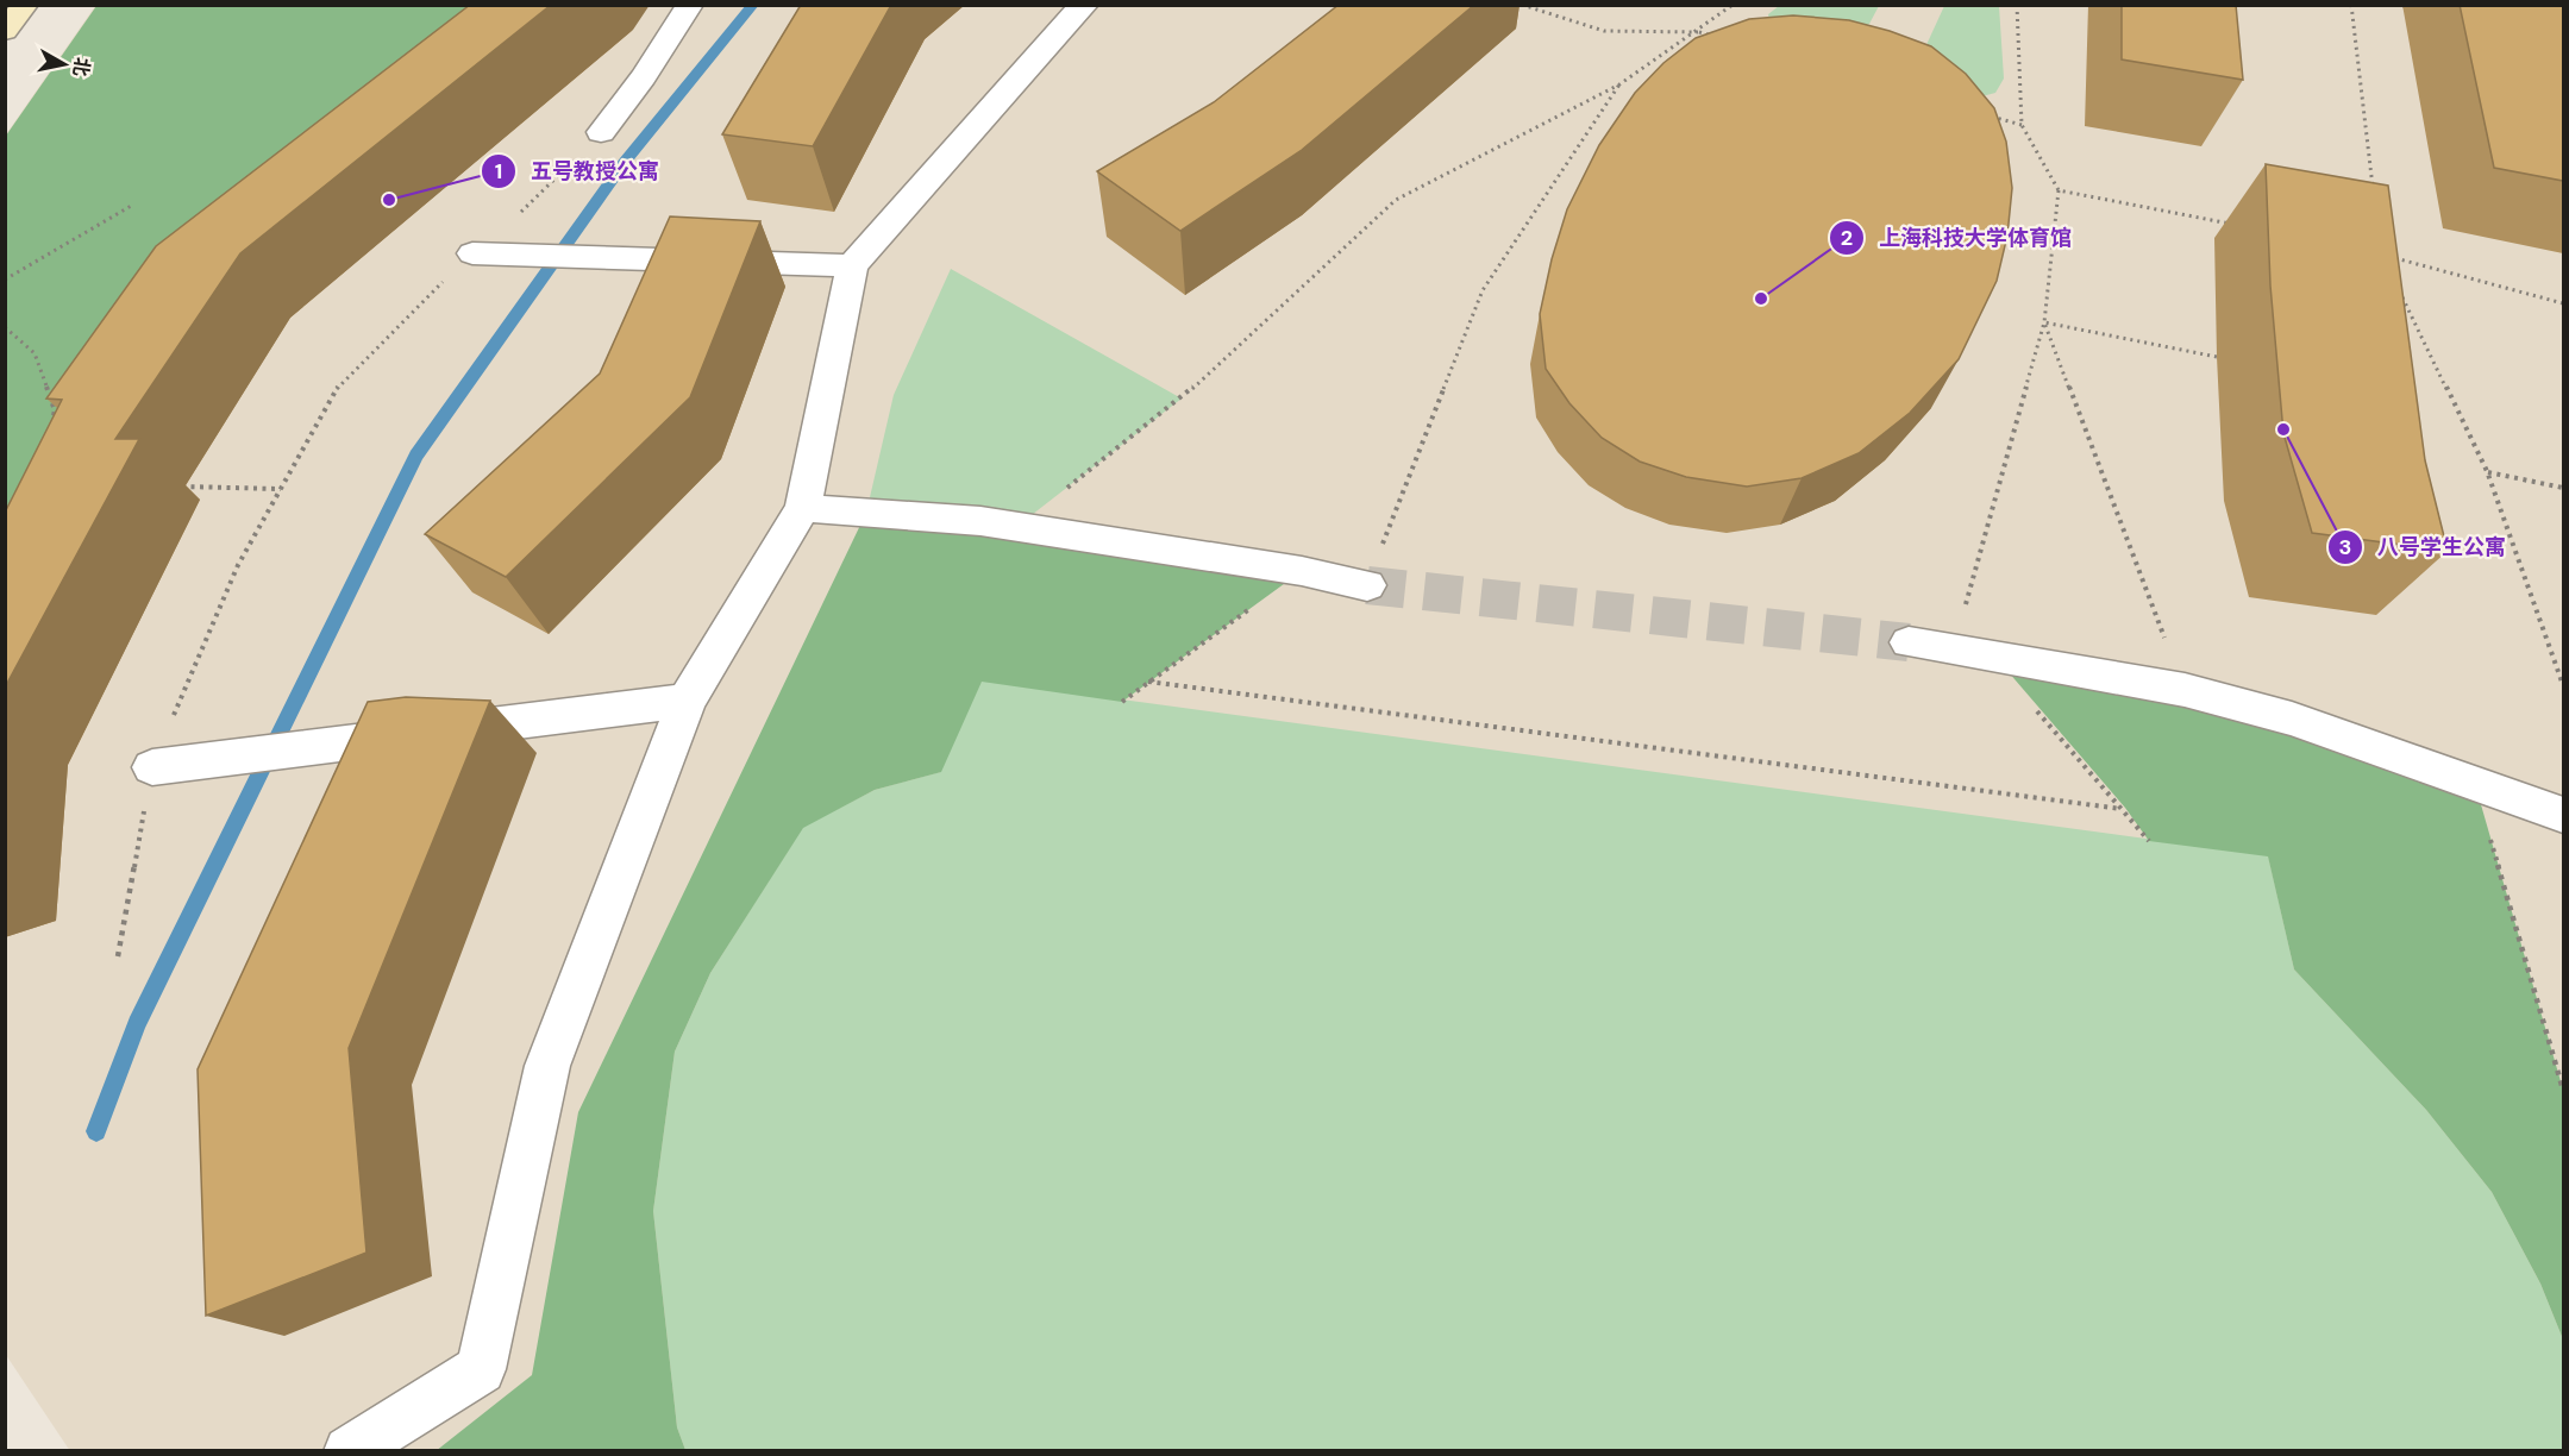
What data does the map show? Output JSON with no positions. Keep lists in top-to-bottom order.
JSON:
{
  "places": ["五号教授公寓", "上海科技大学体育馆", "八号学生公寓"],
  "north": "right"
}
